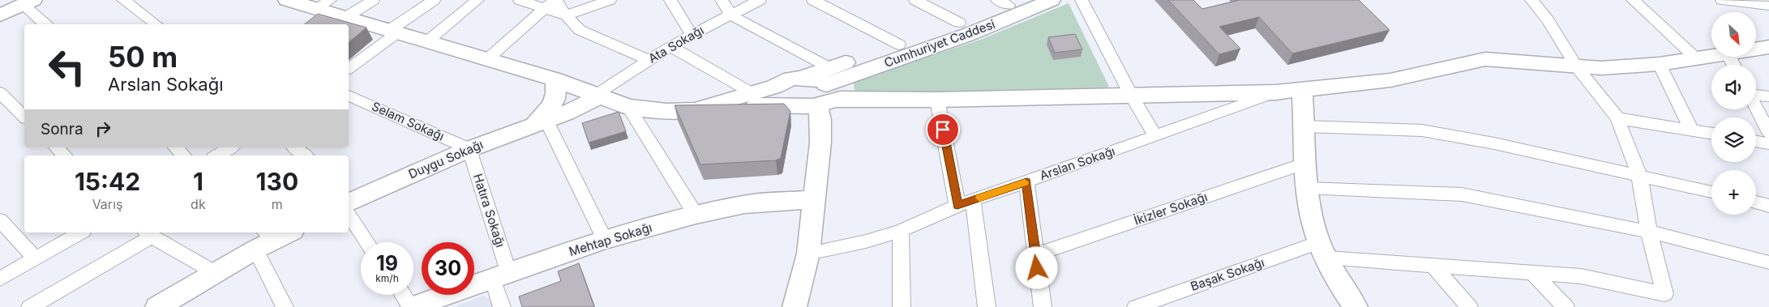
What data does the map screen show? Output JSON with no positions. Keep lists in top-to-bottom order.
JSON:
{
  "streets": {
    "main road": ["Cumhuriyet Caddesi", "Duygu Sokağı", "Mehtap Sokağı"],
    "street": [
      "Ata Sokağı",
      "Selam Sokağı",
      "Arslan Sokağı",
      "İkizler Sokağı",
      "Hatıra Sokağı",
      "Başak Sokağı"
    ]
  },
  "crossings": [
    ["Selam Sokağı", "Duygu Sokağı"],
    ["Selam Sokağı", "Hatıra Sokağı"],
    ["Duygu Sokağı", "Hatıra Sokağı"],
    ["Hatıra Sokağı", "Mehtap Sokağı"]
  ],
  "north": "bottom right",
  "page": {
    "map_buttons": "+",
    "turn": ["50 m", "Arslan Sokağı"],
    "then": "Sonra",
    "eta": [
      "15:42",
      "Varış",
      "1",
      "dk",
      "130",
      "m"
    ],
    "speed": "19 km/h",
    "limit": "30"
  }
}
